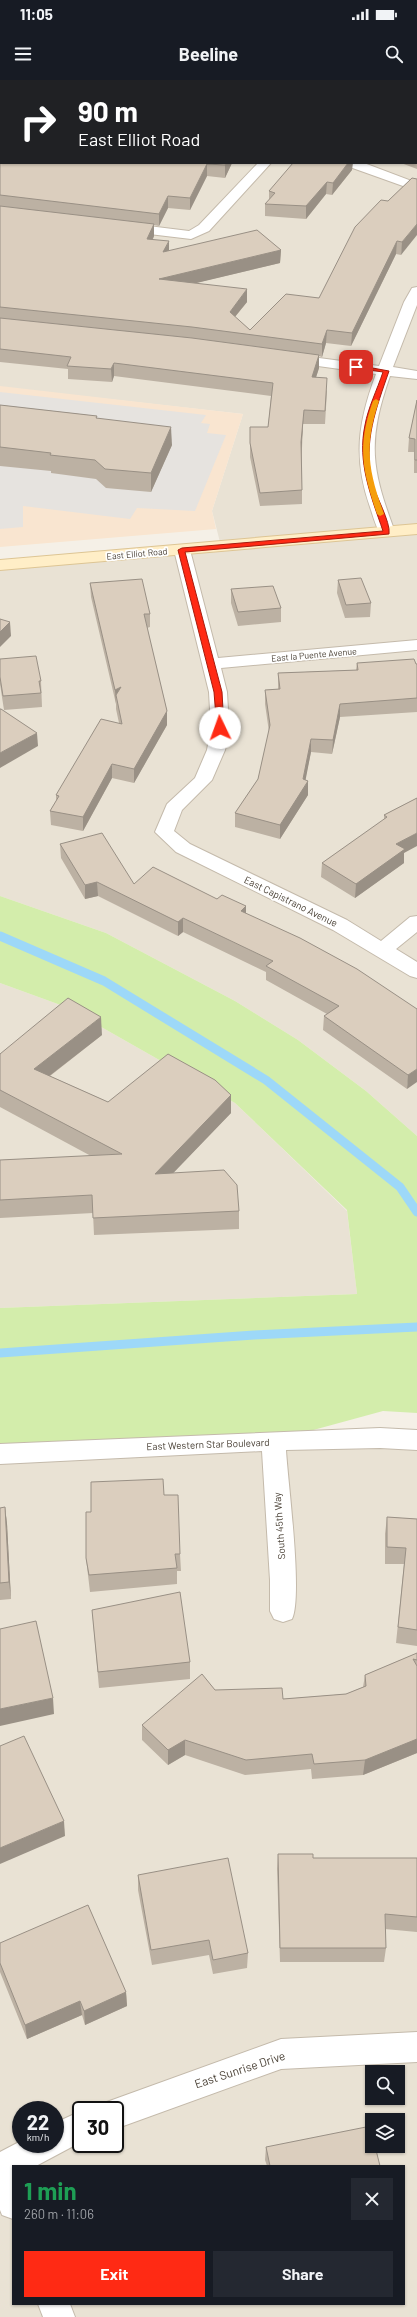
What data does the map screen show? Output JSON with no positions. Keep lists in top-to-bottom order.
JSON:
{
  "streets": {
    "main road": ["East Elliot Road"],
    "street": [
      "East la Puente Avenue",
      "East Capistrano Avenue",
      "East Western Star Boulevard",
      "South 45th Way",
      "East Sunrise Drive"
    ]
  },
  "crossings": [
    ["East la Puente Avenue", "East Capistrano Avenue"],
    ["East Western Star Boulevard", "South 45th Way"]
  ],
  "page": {
    "status": "11:05",
    "header": "Beeline",
    "turn": ["90 m", "East Elliot Road"],
    "speed": "22 km/h",
    "limit": "30",
    "heading": ["1 min", "260 m · 11:06"],
    "buttons": ["Exit", "Share"]
  }
}
